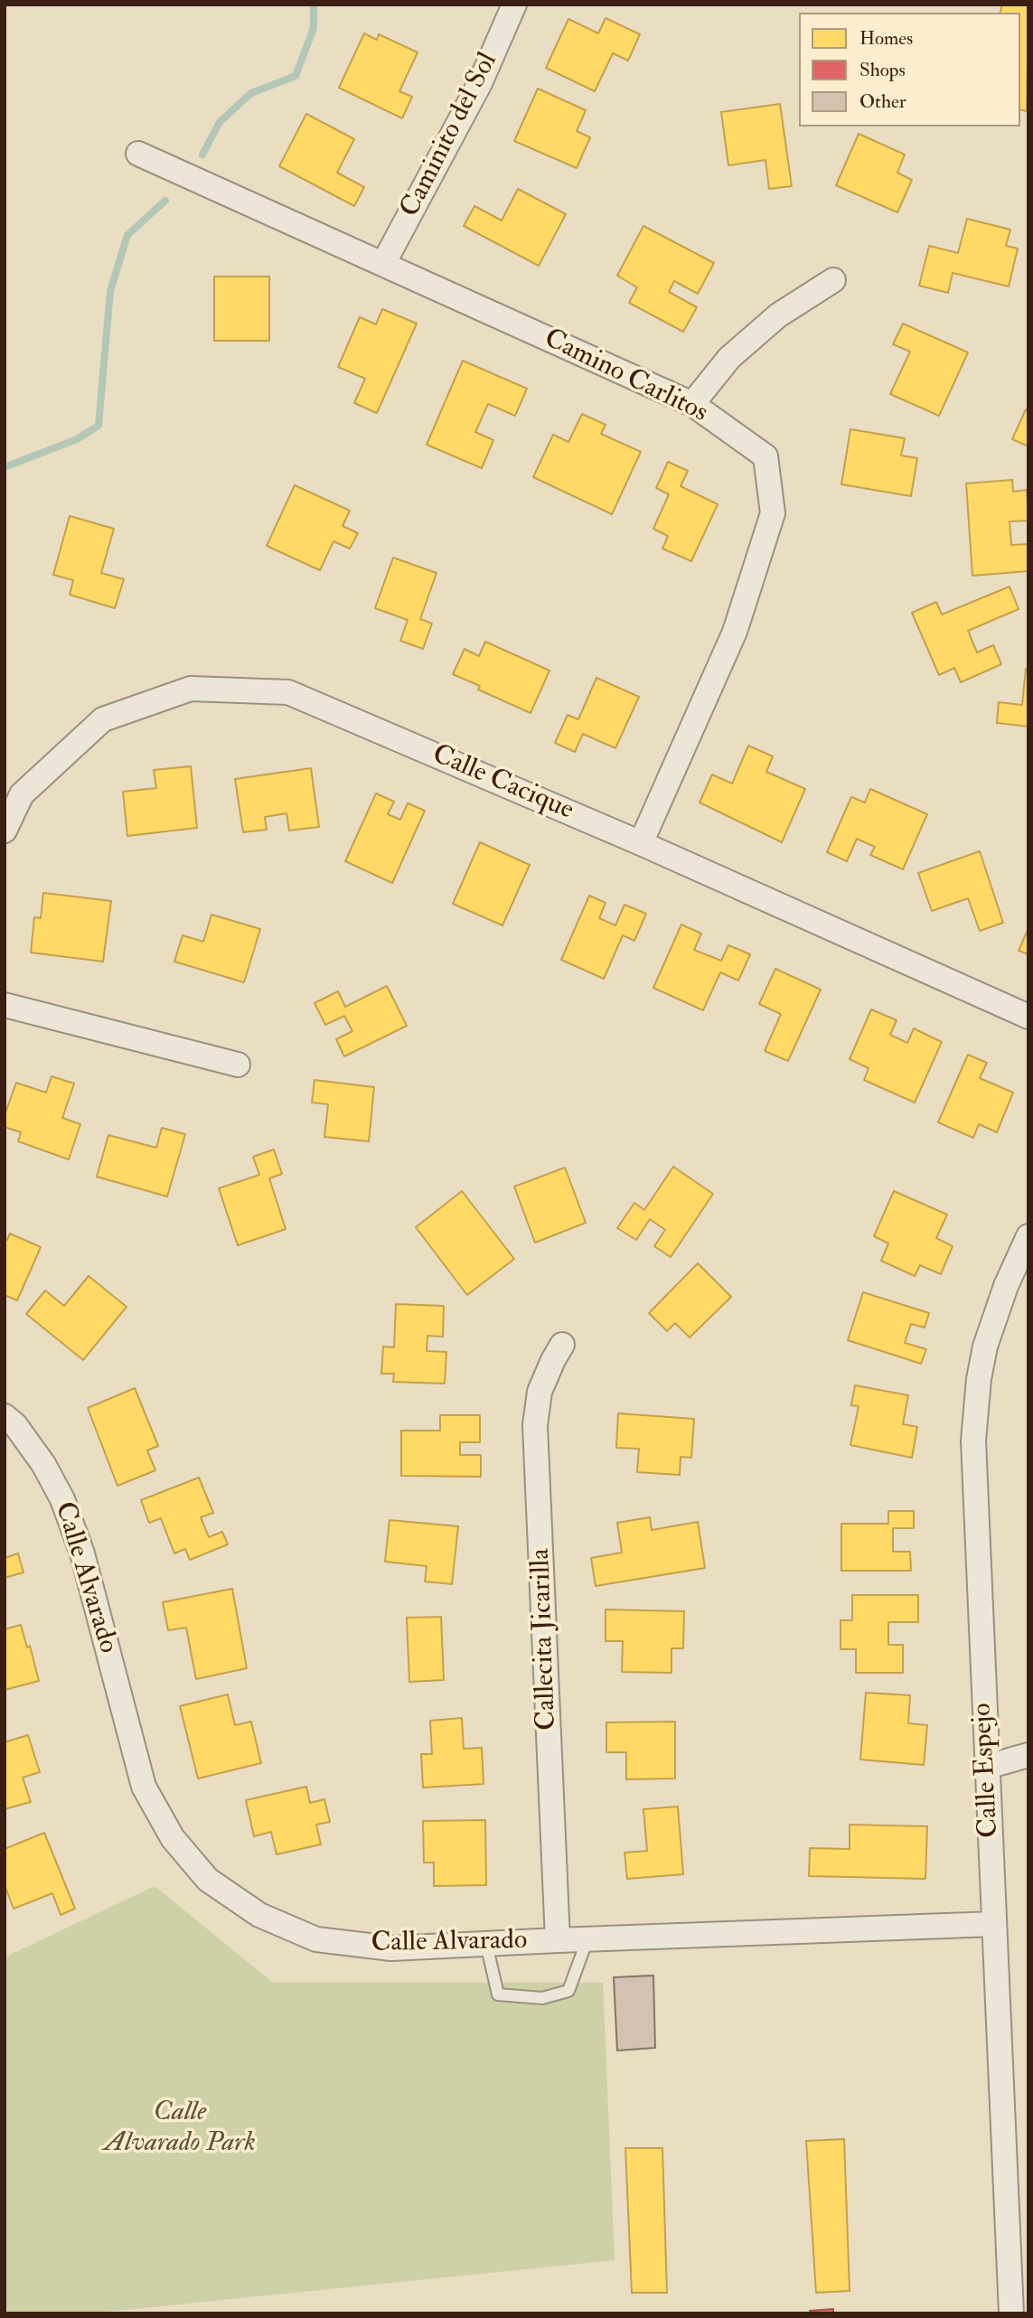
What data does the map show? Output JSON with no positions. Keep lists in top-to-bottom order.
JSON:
{
  "streets": {
    "street": [
      "Caminito del Sol",
      "Camino Carlitos",
      "Calle Cacique",
      "Calle Alvarado",
      "Callecita Jicarilla",
      "Calle Espejo"
    ]
  },
  "crossings": [
    ["Caminito del Sol", "Camino Carlitos"],
    ["Camino Carlitos", "Calle Cacique"],
    ["Calle Alvarado", "Callecita Jicarilla"],
    ["Calle Alvarado", "Calle Espejo"]
  ],
  "parks": ["Calle Alvarado Park"],
  "legend": ["Homes", "Shops", "Other"]
}
